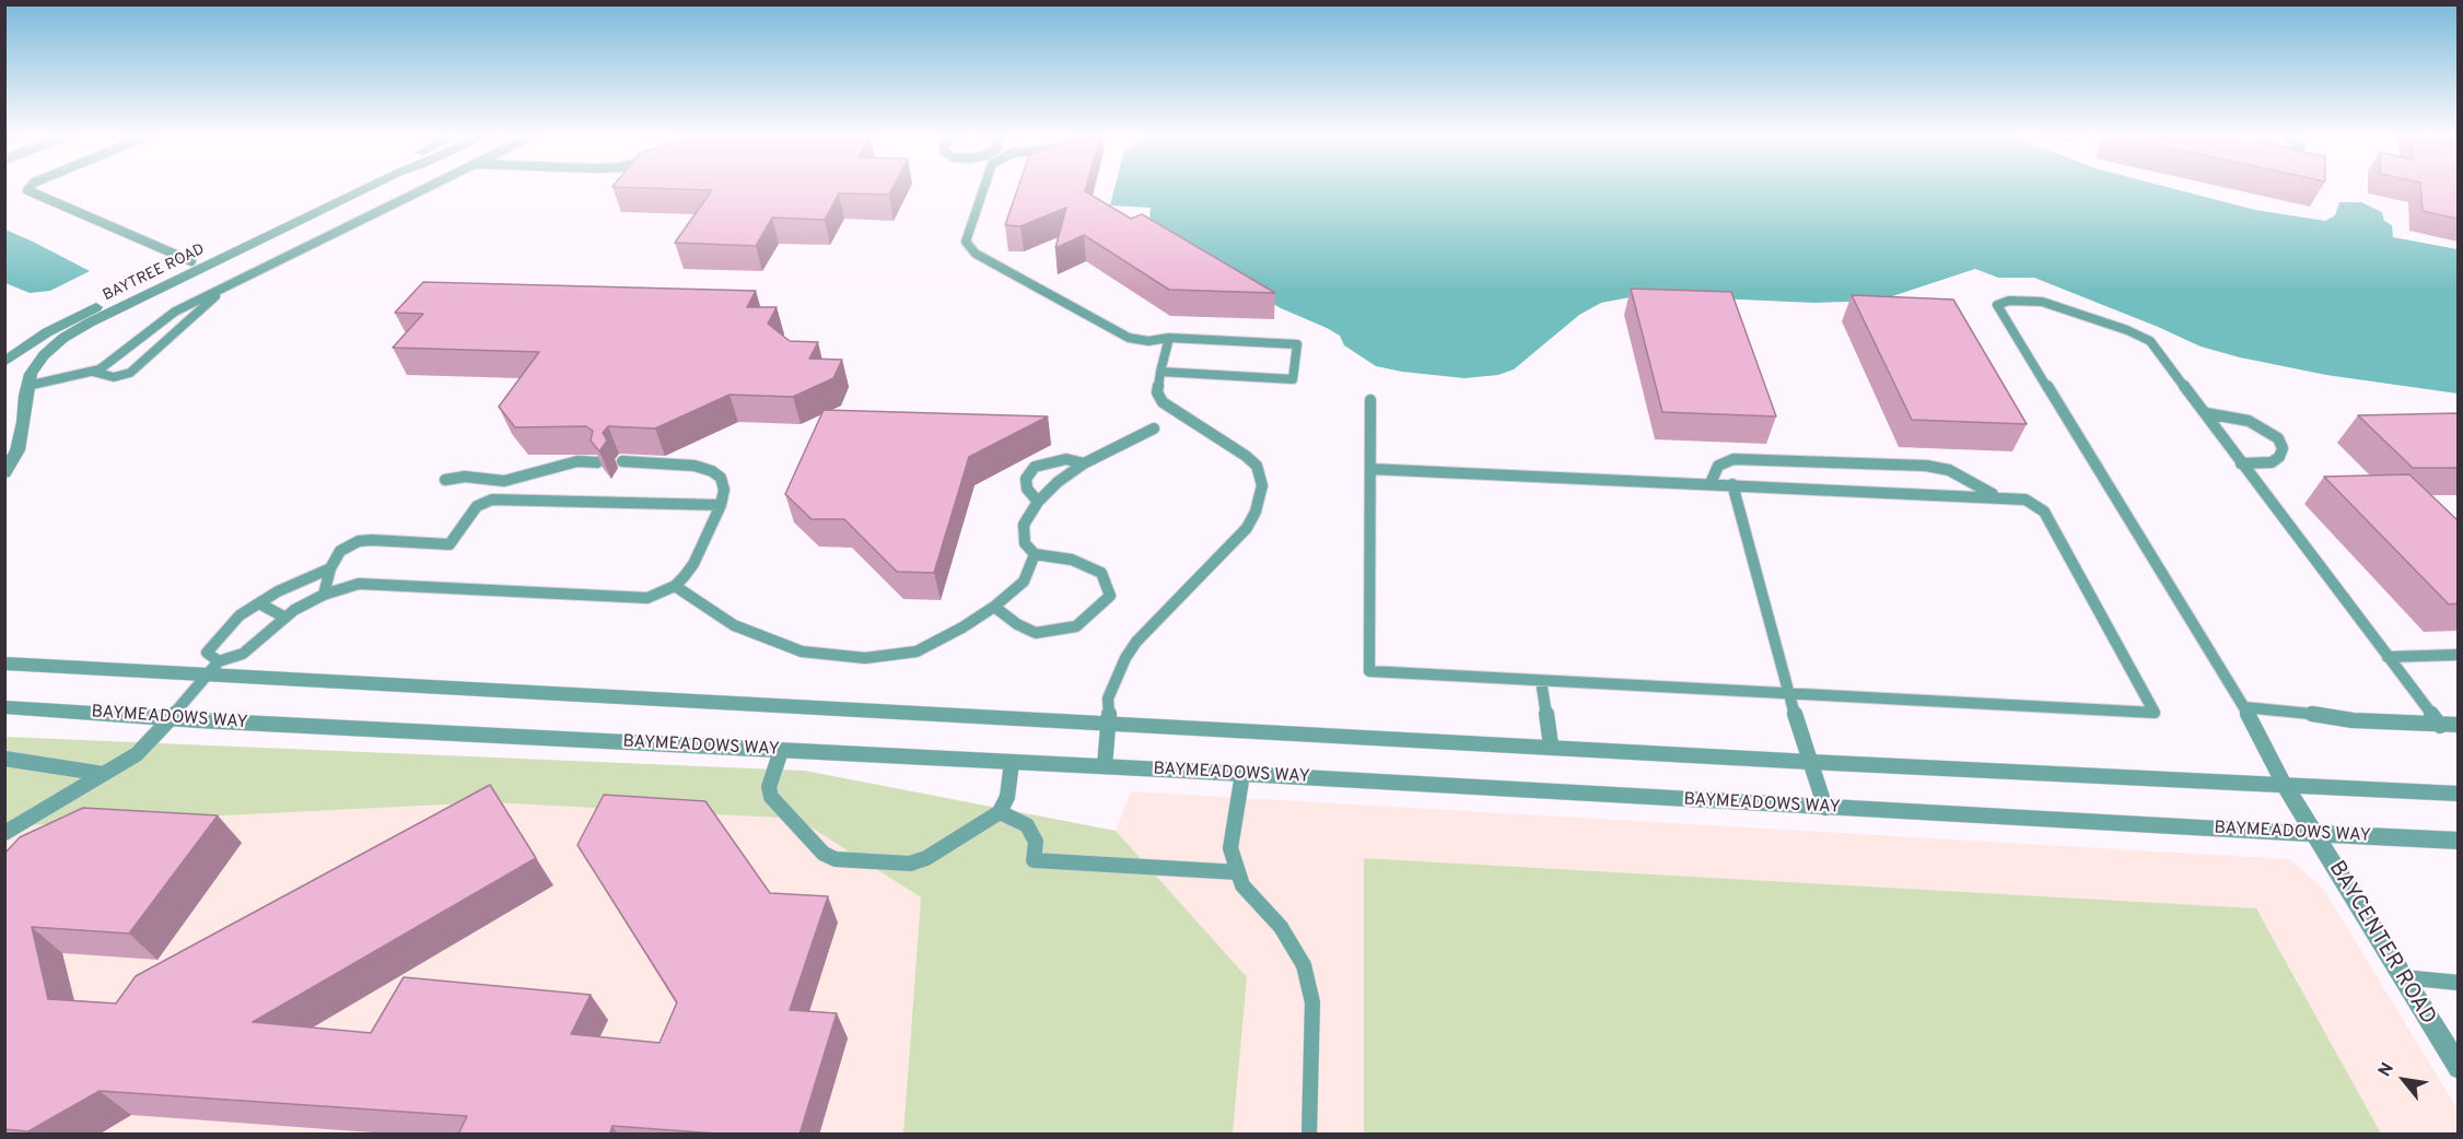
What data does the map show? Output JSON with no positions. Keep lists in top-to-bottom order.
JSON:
{
  "streets": {
    "street": ["BAYTREE ROAD", "BAYMEADOWS WAY", "BAYCENTER ROAD"]
  },
  "crossings": [
    ["BAYMEADOWS WAY", "BAYCENTER ROAD"]
  ],
  "north": "top left"
}
